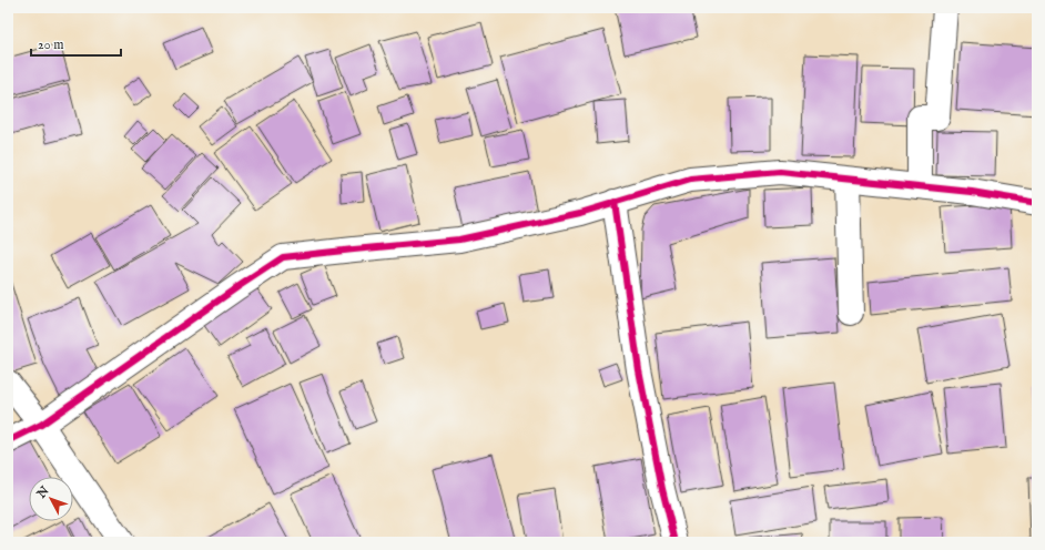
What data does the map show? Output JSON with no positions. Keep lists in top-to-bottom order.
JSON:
{
  "scale_bar": "20 m",
  "north": "top left"
}
